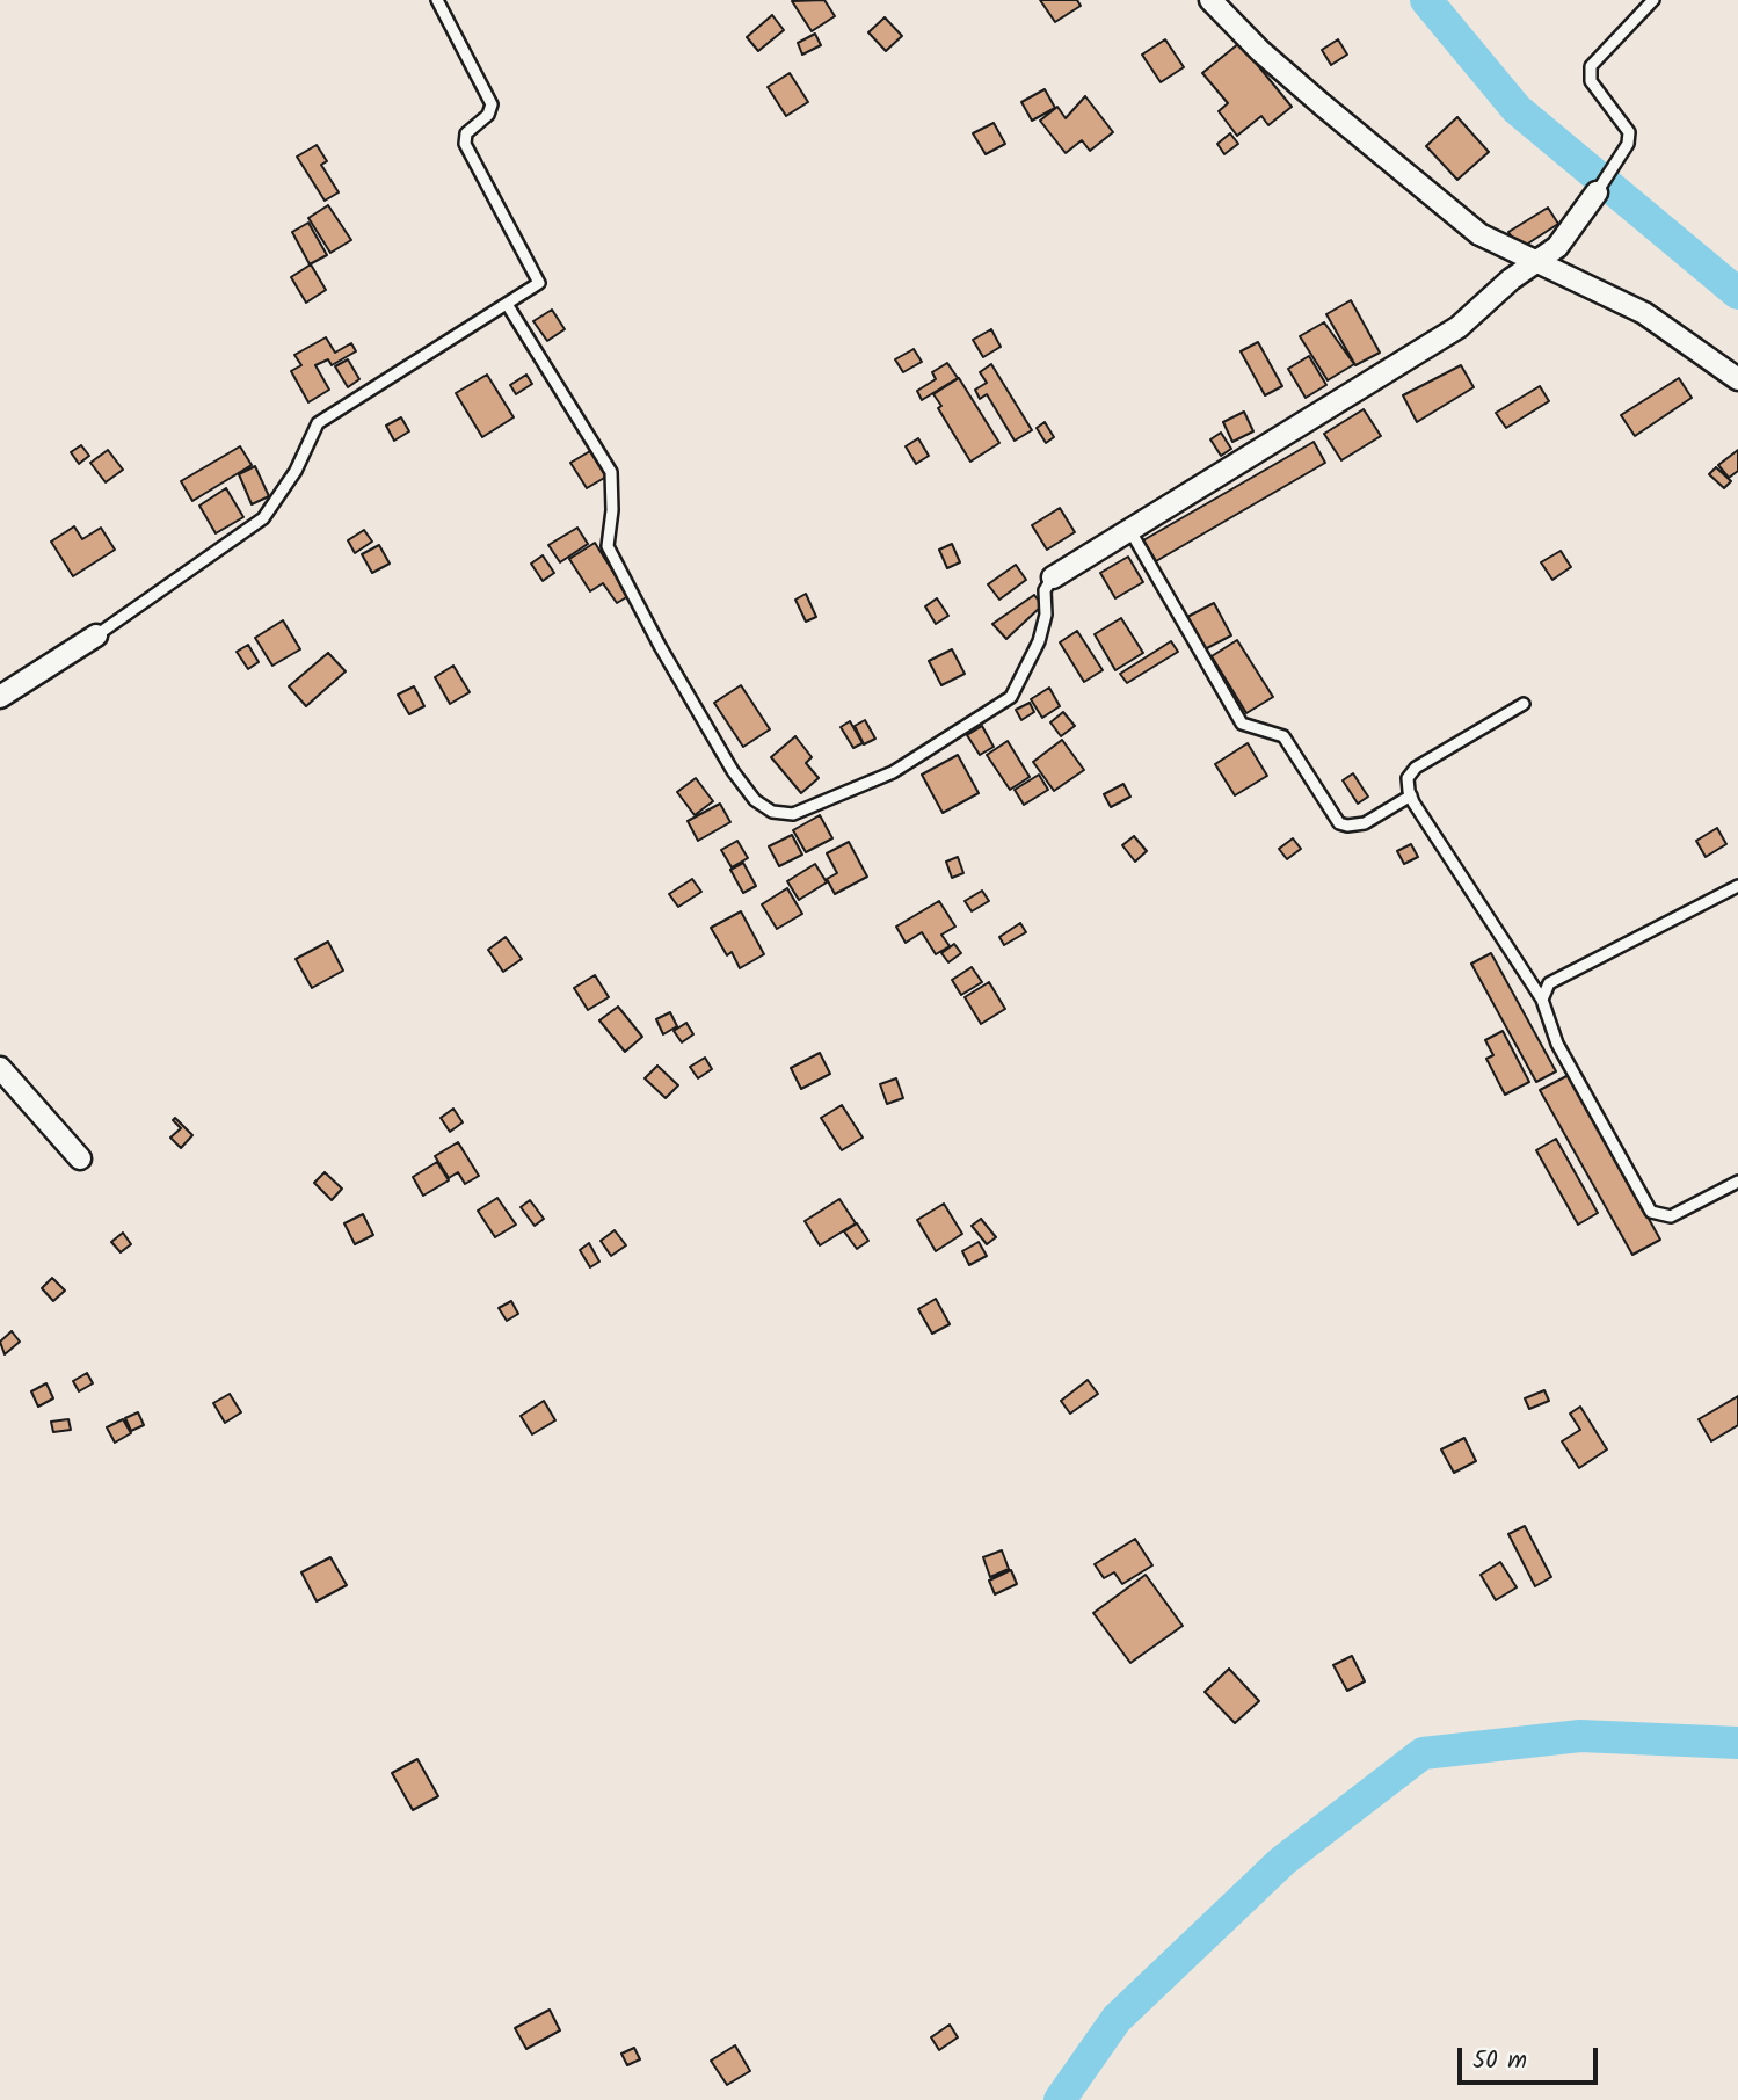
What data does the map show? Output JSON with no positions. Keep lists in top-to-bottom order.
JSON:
{
  "scale_bar": "50 m"
}
